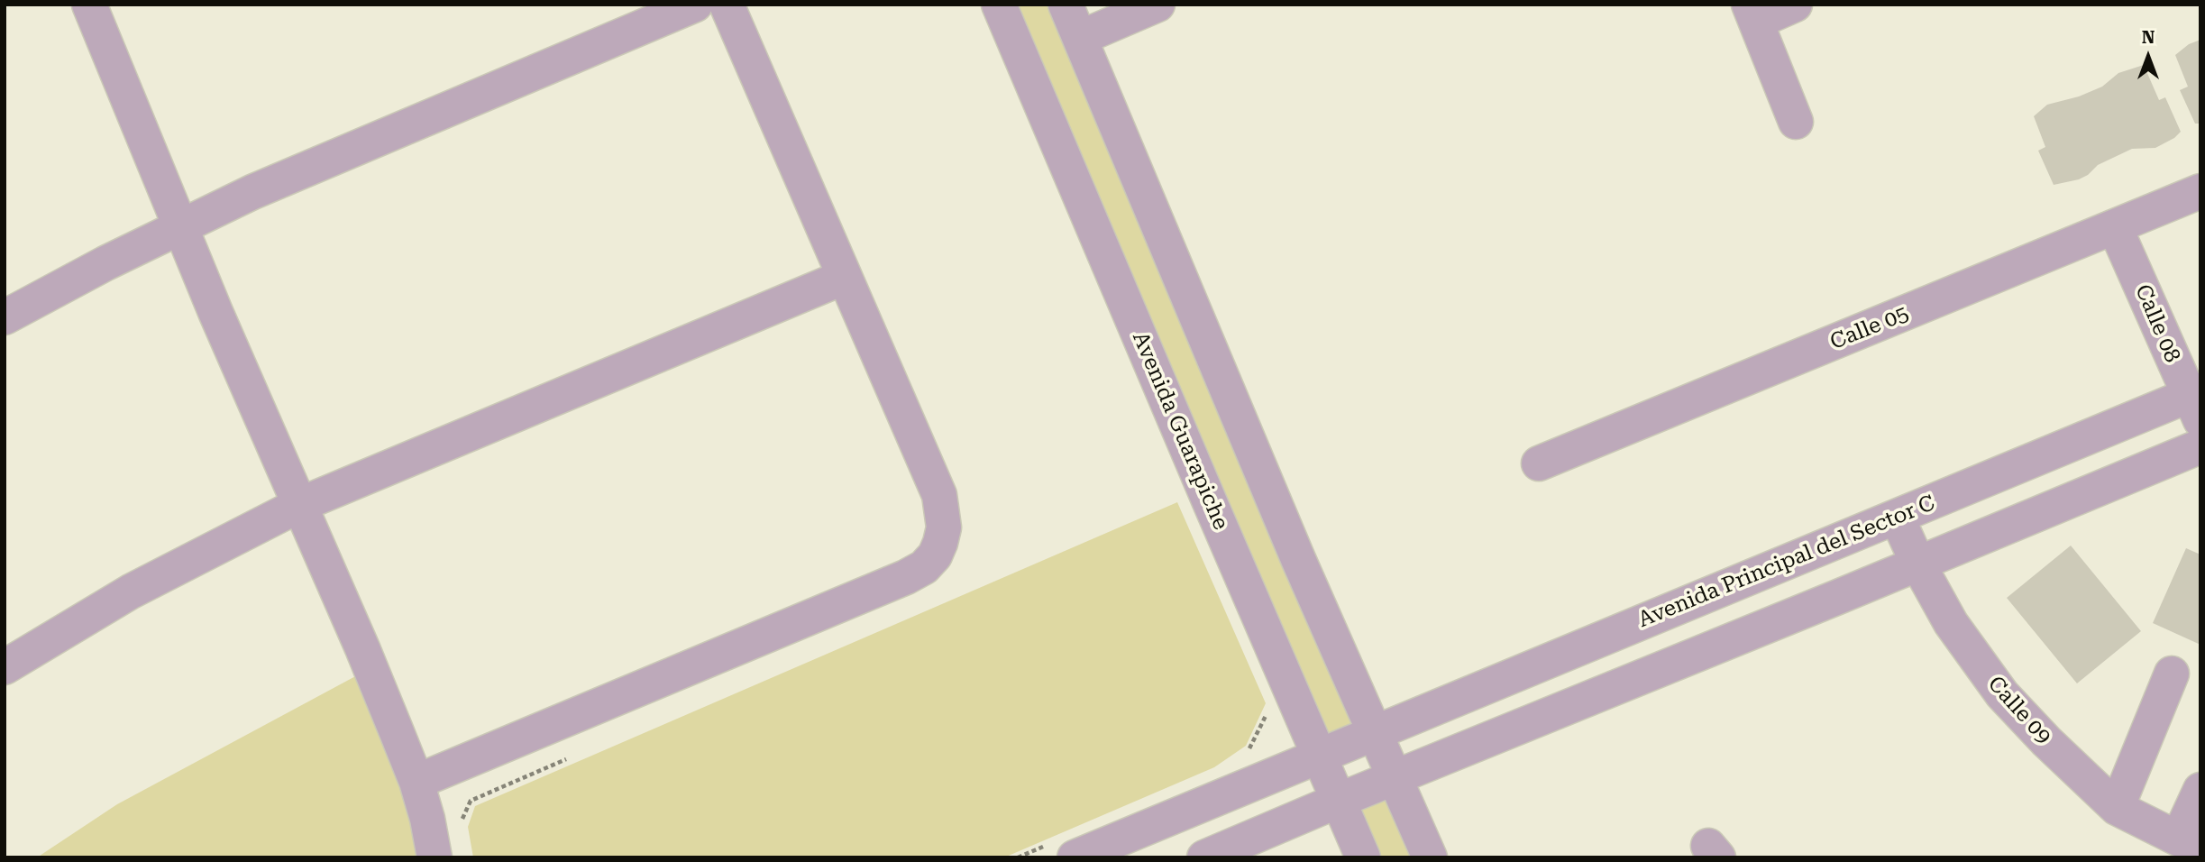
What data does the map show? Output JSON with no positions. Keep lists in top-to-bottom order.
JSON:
{
  "streets": {
    "street": [
      "Calle 08",
      "Calle 05",
      "Avenida Guarapiche",
      "Avenida Principal del Sector C",
      "Calle 09"
    ]
  },
  "crossings": [
    ["Calle 08", "Calle 05"],
    ["Calle 08", "Avenida Principal del Sector C"],
    ["Avenida Guarapiche", "Avenida Principal del Sector C"],
    ["Avenida Principal del Sector C", "Calle 09"]
  ],
  "north": "top"
}
